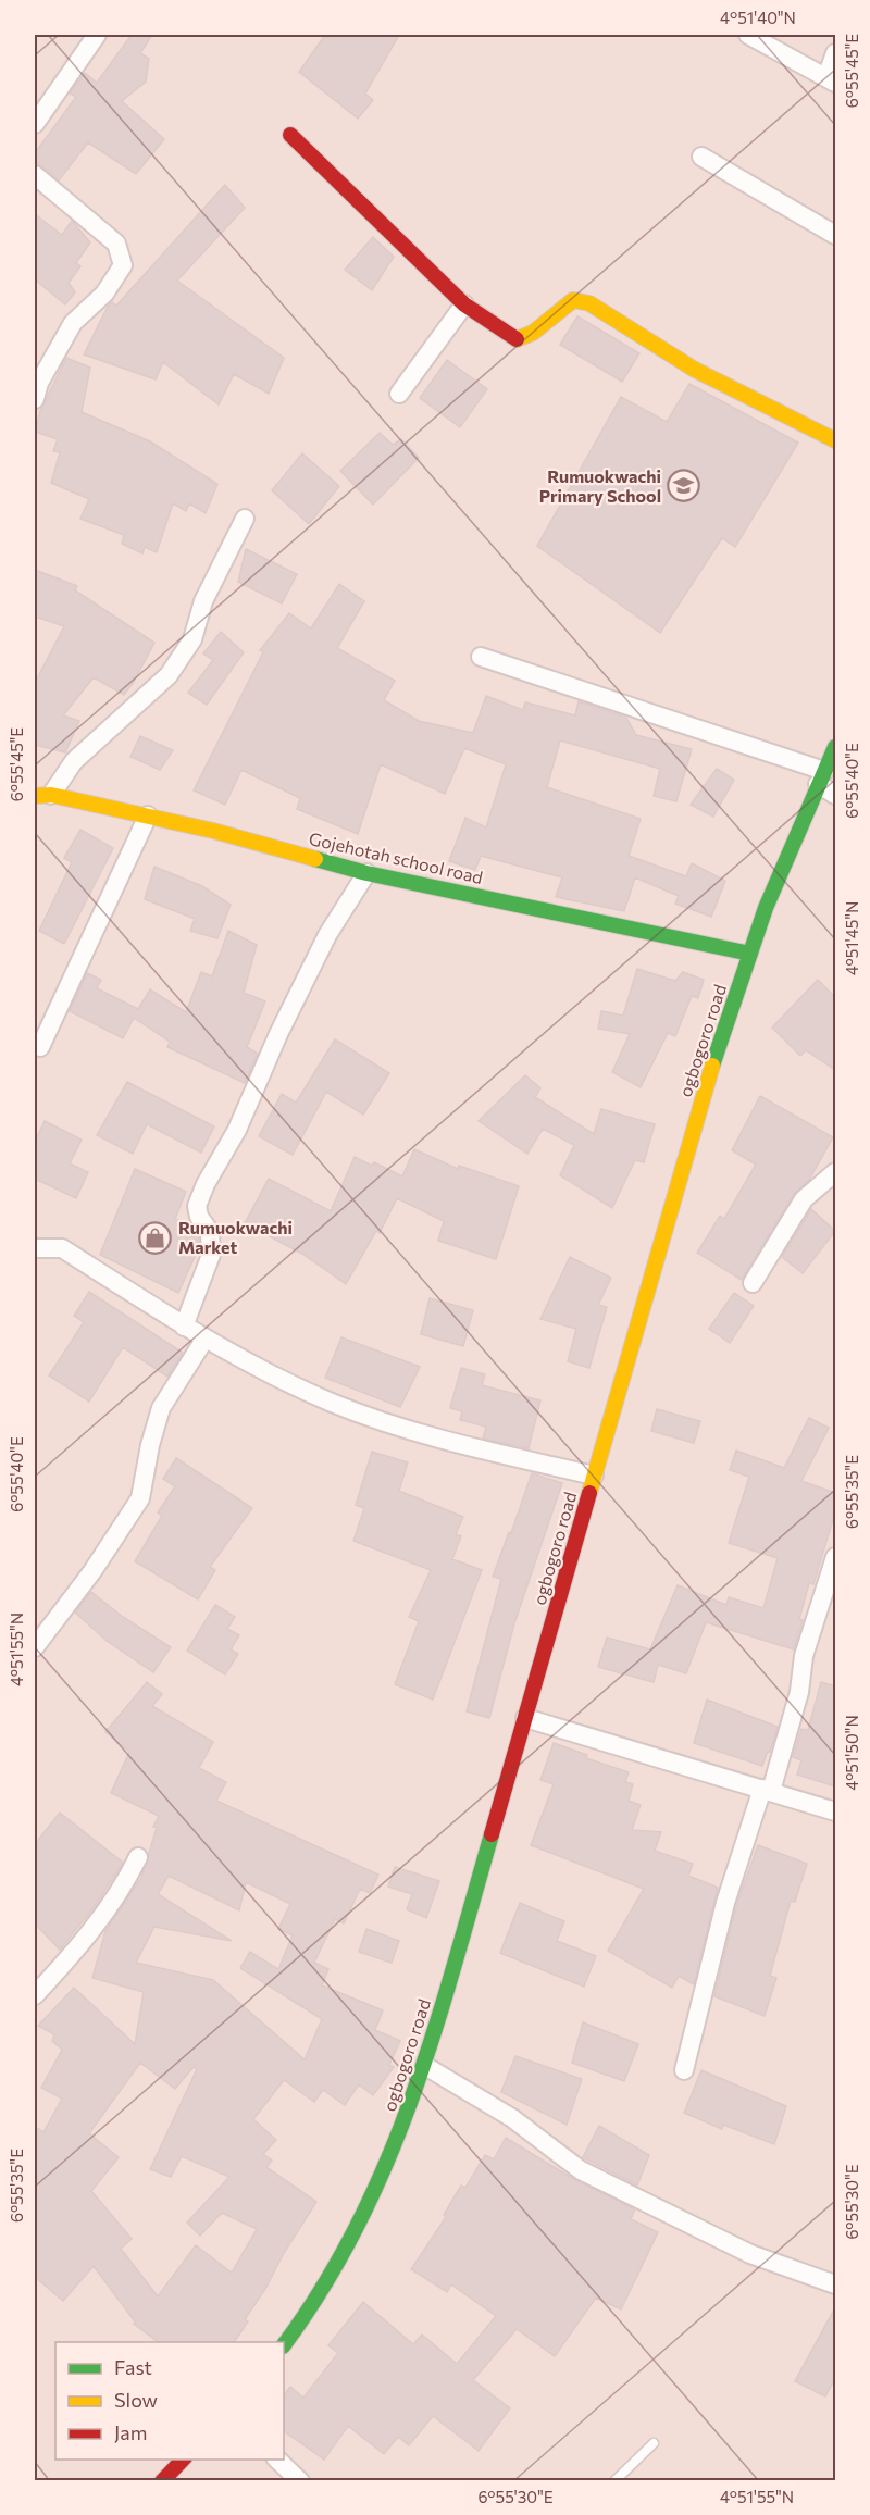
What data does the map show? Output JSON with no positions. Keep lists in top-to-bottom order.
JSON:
{
  "streets": {
    "street": ["Gojehotah school road", "ogbogoro road"]
  },
  "crossings": [
    ["Gojehotah school road", "ogbogoro road"]
  ],
  "places": {
    "school or university": ["Rumuokwachi Primary School"],
    "shop": ["Rumuokwachi Market"]
  },
  "legend": ["Fast", "Slow", "Jam"],
  "coordinates": [
    "4°51'40\"N",
    "6°55'45\"E",
    "6°55'40\"E",
    "4°51'45\"N",
    "6°55'35\"E",
    "4°51'55\"N",
    "4°51'50\"N",
    "6°55'30\"E"
  ]
}
